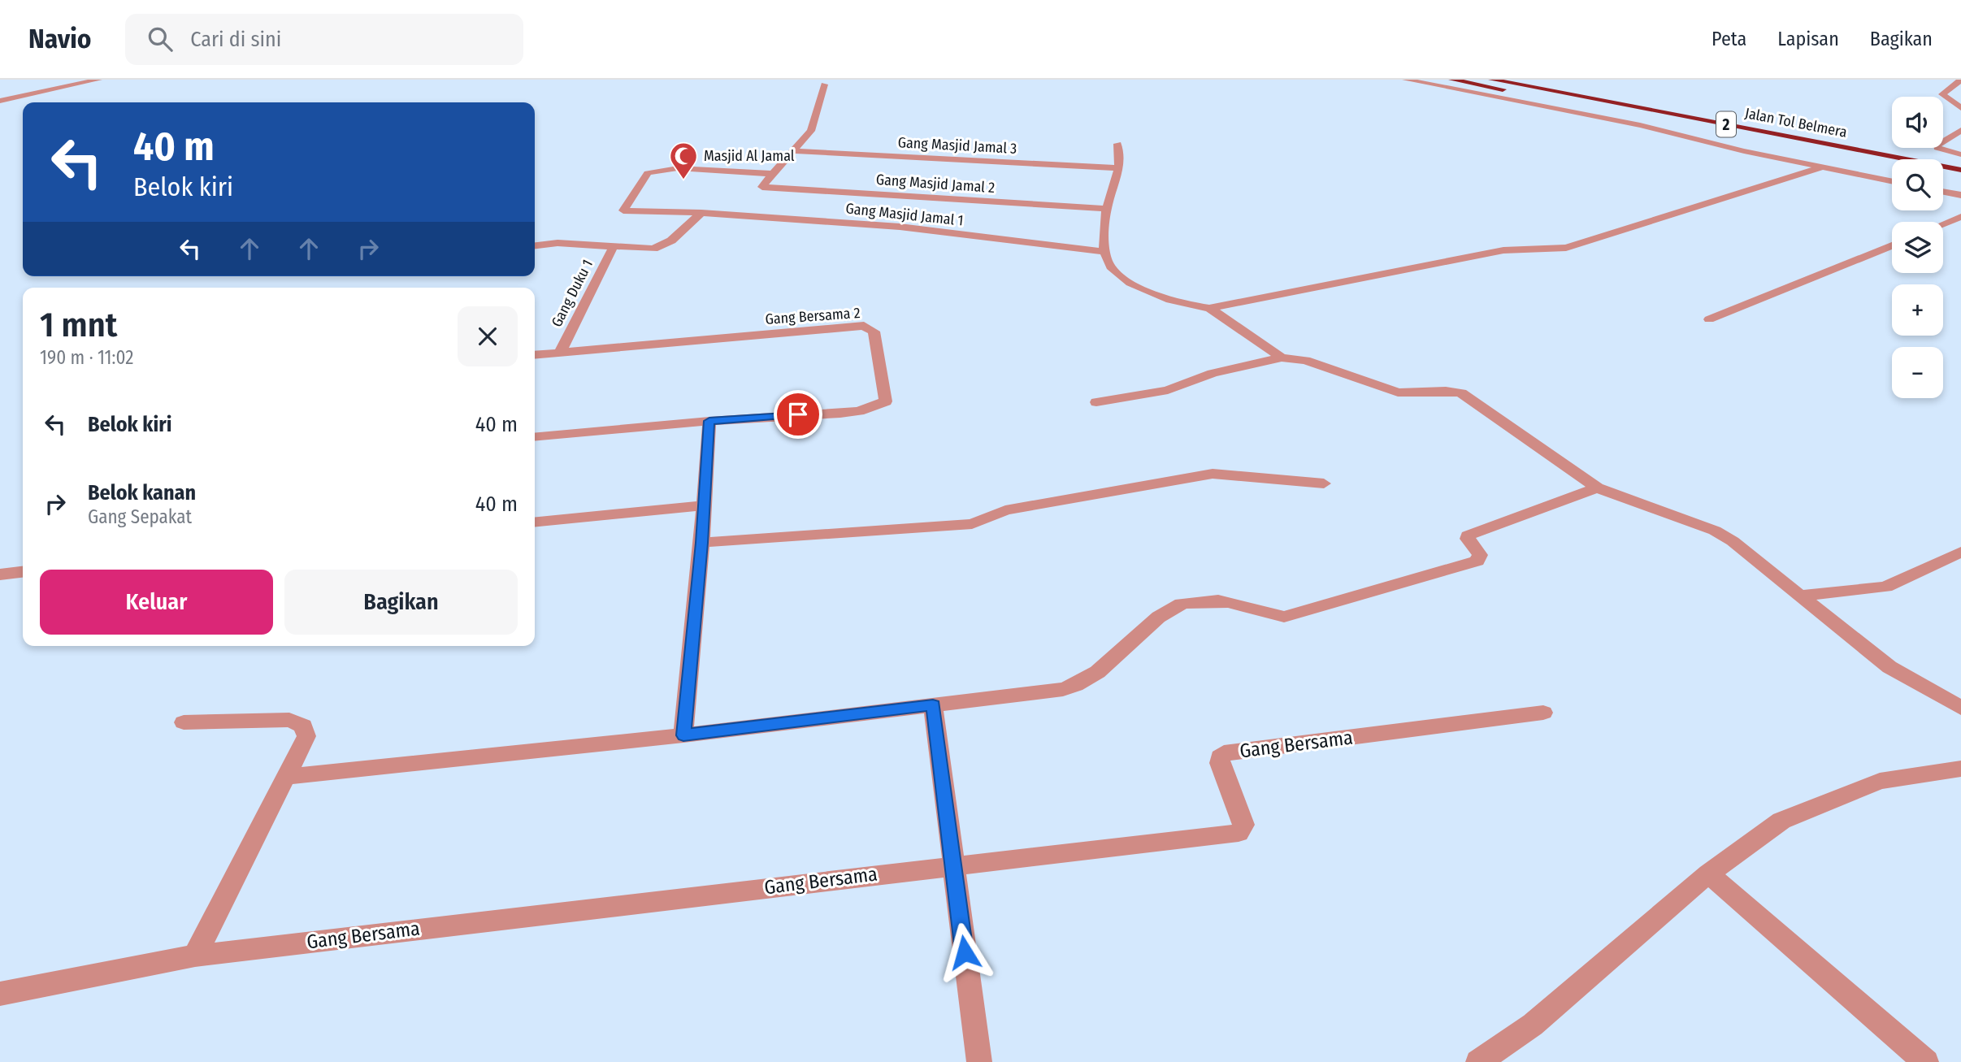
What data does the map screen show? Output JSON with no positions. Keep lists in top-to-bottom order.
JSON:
{
  "streets": {
    "highway": ["Jalan Tol Belmera", "2"],
    "street": [
      "Gang Masjid Jamal 3",
      "Gang Masjid Jamal 2",
      "Gang Masjid Jamal 1",
      "Gang Duku 1",
      "Gang Bersama 2",
      "Gang Bersama"
    ]
  },
  "crossings": [
    ["Gang Masjid Jamal 2", "Gang Masjid Jamal 1"],
    ["Gang Duku 1", "Gang Bersama 2"]
  ],
  "places": {
    "mosque": ["Masjid Al Jamal"]
  },
  "page": {
    "header": "Navio",
    "search": "Cari di sini",
    "nav": ["Peta", "Lapisan", "Bagikan"],
    "map_buttons": ["+", "−"],
    "turn": ["40 m", "Belok kiri"],
    "heading": ["1 mnt", "190 m · 11:02"],
    "list": [
      {
        "name": "Belok kiri",
        "value": "40 m"
      },
      {
        "name": "Belok kanan",
        "note": "Gang Sepakat",
        "value": "40 m"
      }
    ],
    "buttons": ["Keluar", "Bagikan"]
  }
}
